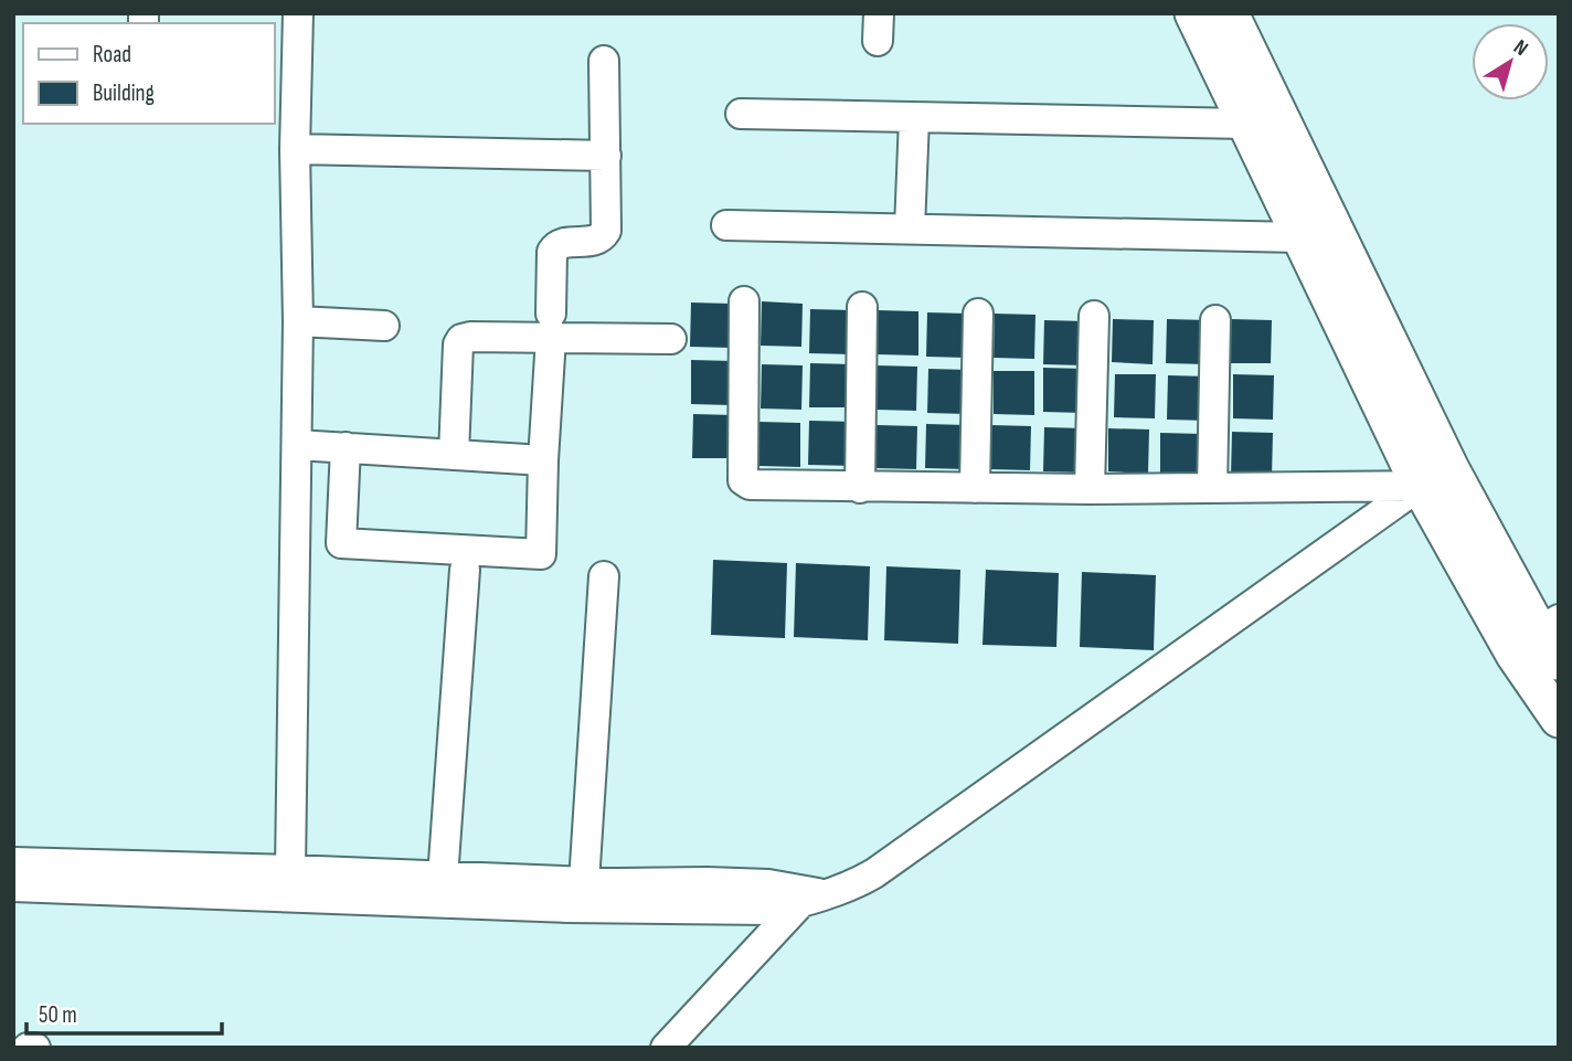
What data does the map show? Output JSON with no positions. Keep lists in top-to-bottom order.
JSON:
{
  "legend": ["Road", "Building"],
  "scale_bar": "50 m",
  "north": "top right"
}
